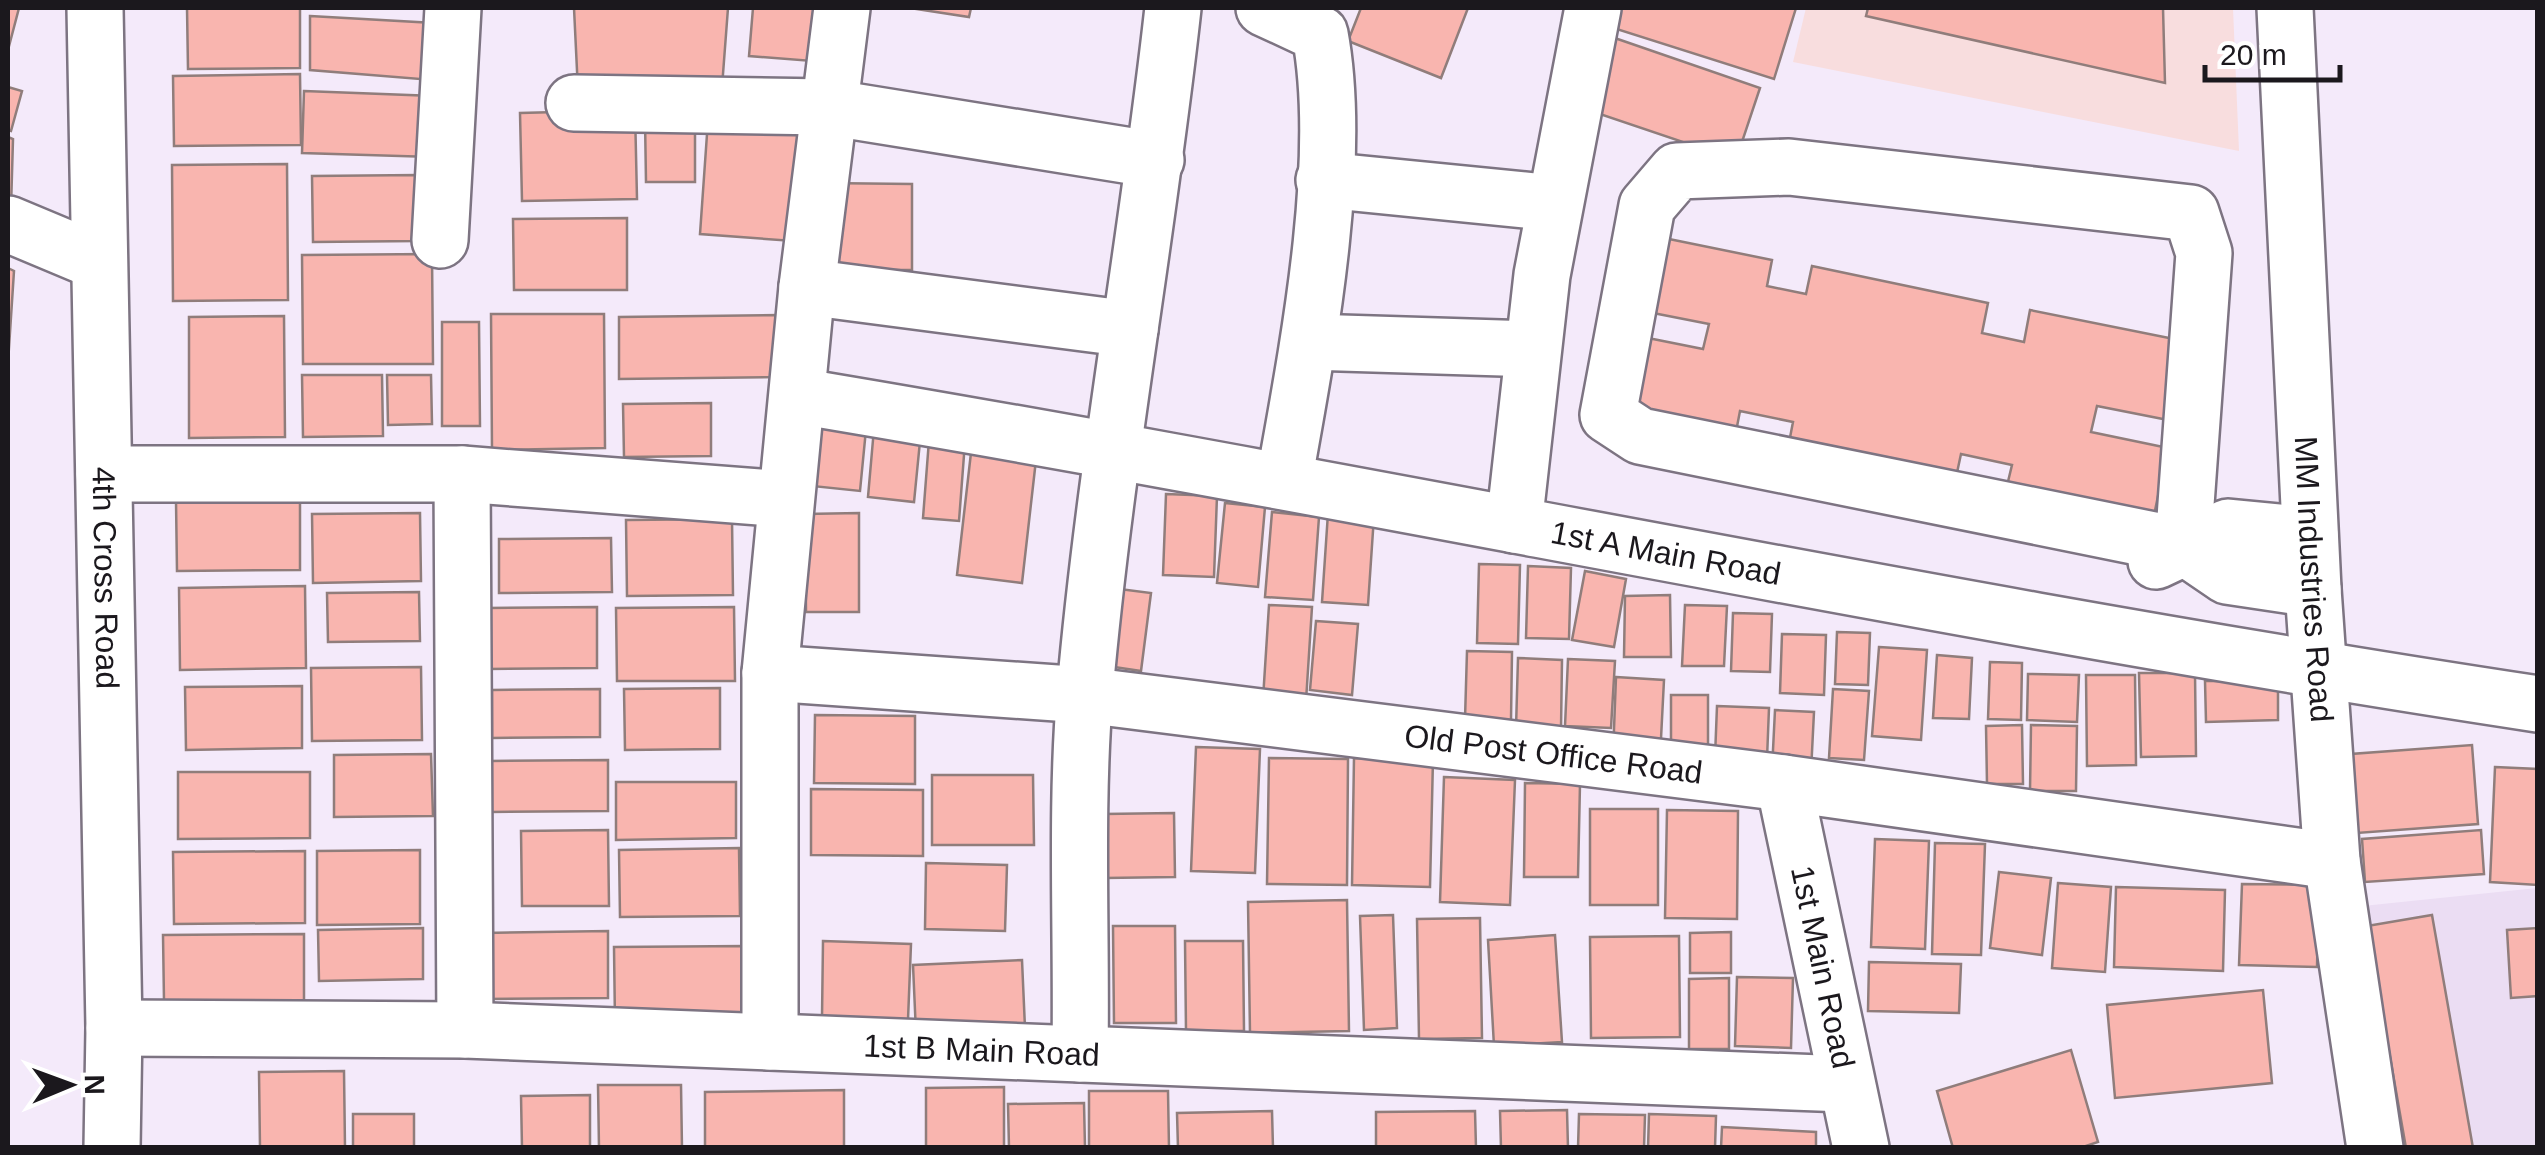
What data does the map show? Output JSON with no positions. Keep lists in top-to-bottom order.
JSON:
{
  "streets": {
    "street": [
      "1st A Main Road",
      "4th Cross Road",
      "MM Industries Road",
      "Old Post Office Road",
      "1st Main Road",
      "1st B Main Road"
    ]
  },
  "crossings": [
    ["1st A Main Road", "MM Industries Road"],
    ["4th Cross Road", "1st B Main Road"],
    ["MM Industries Road", "Old Post Office Road"],
    ["Old Post Office Road", "1st Main Road"],
    ["1st Main Road", "1st B Main Road"]
  ],
  "scale_bar": "20 m",
  "north": "right"
}
